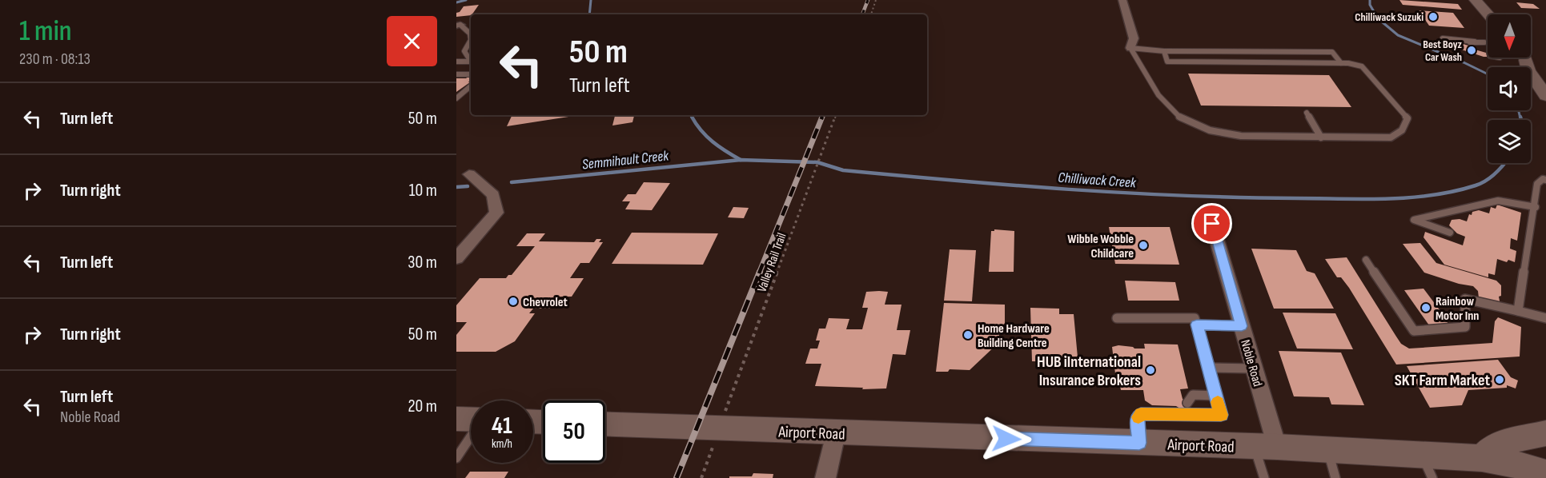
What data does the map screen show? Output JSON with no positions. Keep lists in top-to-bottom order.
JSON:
{
  "streets": {
    "main road": ["Airport Road"],
    "street": ["Noble Road"],
    "path": ["Valley Rail Trail"]
  },
  "crossings": [
    ["Noble Road", "Airport Road"]
  ],
  "water": ["Semmihault Creek", "Chilliwack Creek"],
  "places": [
    "Chilliwack Suzuki",
    "Best Boyz Car Wash",
    "Wibble Wobble Childcare",
    "Chevrolet",
    "Rainbow Motor Inn",
    "Home Hardware Building Centre",
    "HUB iInternational Insurance Brokers",
    "SKT Farm Market"
  ],
  "north": "bottom",
  "page": {
    "heading": ["1 min", "230 m · 08:13"],
    "turn": ["50 m", "Turn left"],
    "list": [
      {
        "name": "Turn left",
        "value": "50 m"
      },
      {
        "name": "Turn right",
        "value": "10 m"
      },
      {
        "name": "Turn left",
        "value": "30 m"
      },
      {
        "name": "Turn right",
        "value": "50 m"
      },
      {
        "name": "Turn left",
        "note": "Noble Road",
        "value": "20 m"
      }
    ],
    "speed": "41 km/h",
    "limit": "50"
  }
}
